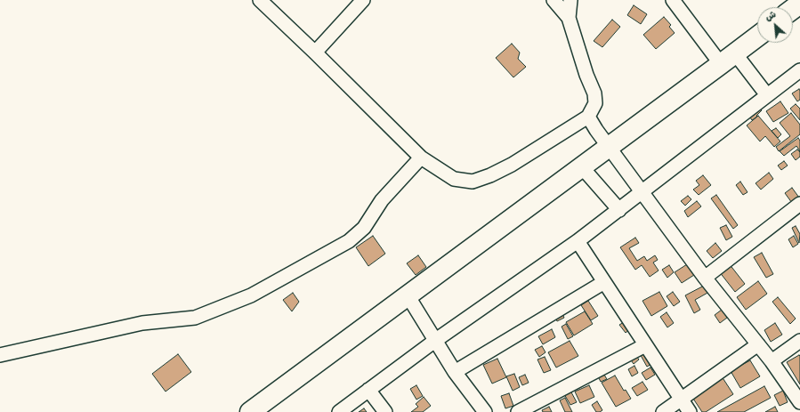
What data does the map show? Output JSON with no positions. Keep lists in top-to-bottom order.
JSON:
{
  "north": "top left"
}
